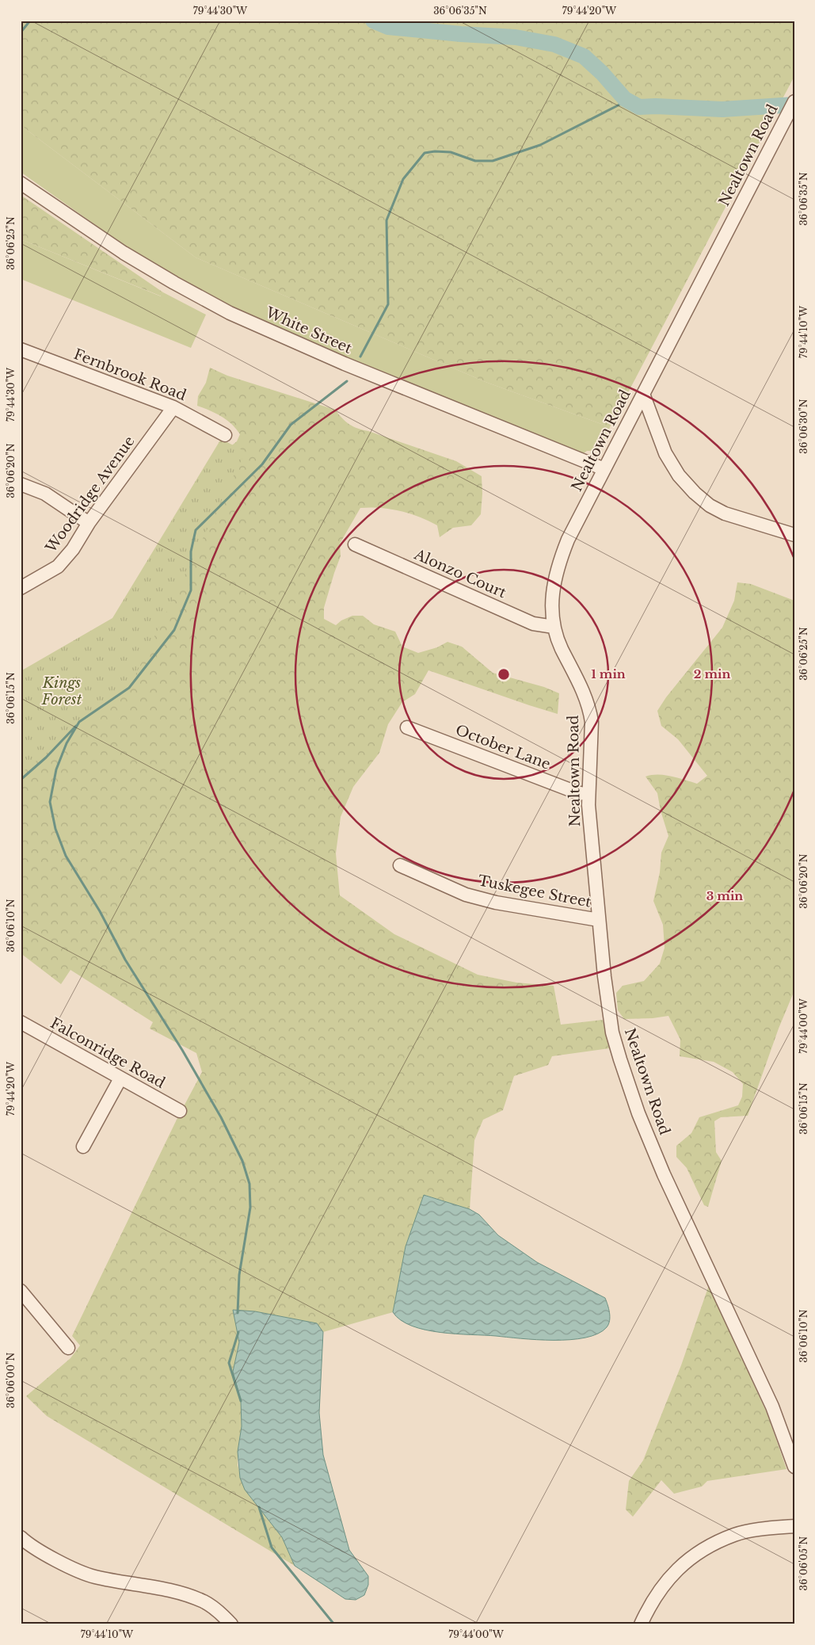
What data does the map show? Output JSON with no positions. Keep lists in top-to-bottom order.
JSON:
{
  "streets": {
    "street": [
      "Nealtown Road",
      "White Street",
      "Fernbrook Road",
      "Woodridge Avenue",
      "Alonzo Court",
      "October Lane",
      "Tuskegee Street",
      "Falconridge Road"
    ]
  },
  "crossings": [
    ["Nealtown Road", "White Street"],
    ["Nealtown Road", "Alonzo Court"],
    ["Nealtown Road", "October Lane"],
    ["Nealtown Road", "Tuskegee Street"],
    ["Fernbrook Road", "Woodridge Avenue"]
  ],
  "parks": ["Kings Forest"],
  "coordinates": [
    "79°44'30\"W",
    "36°06'35\"N",
    "79°44'20\"W",
    "36°06'25\"N",
    "79°44'10\"W",
    "36°06'30\"N",
    "36°06'20\"N",
    "36°06'15\"N",
    "36°06'10\"N",
    "79°44'00\"W",
    "36°06'00\"N",
    "36°06'05\"N"
  ],
  "rings": ["1 min", "2 min", "3 min"]
}
